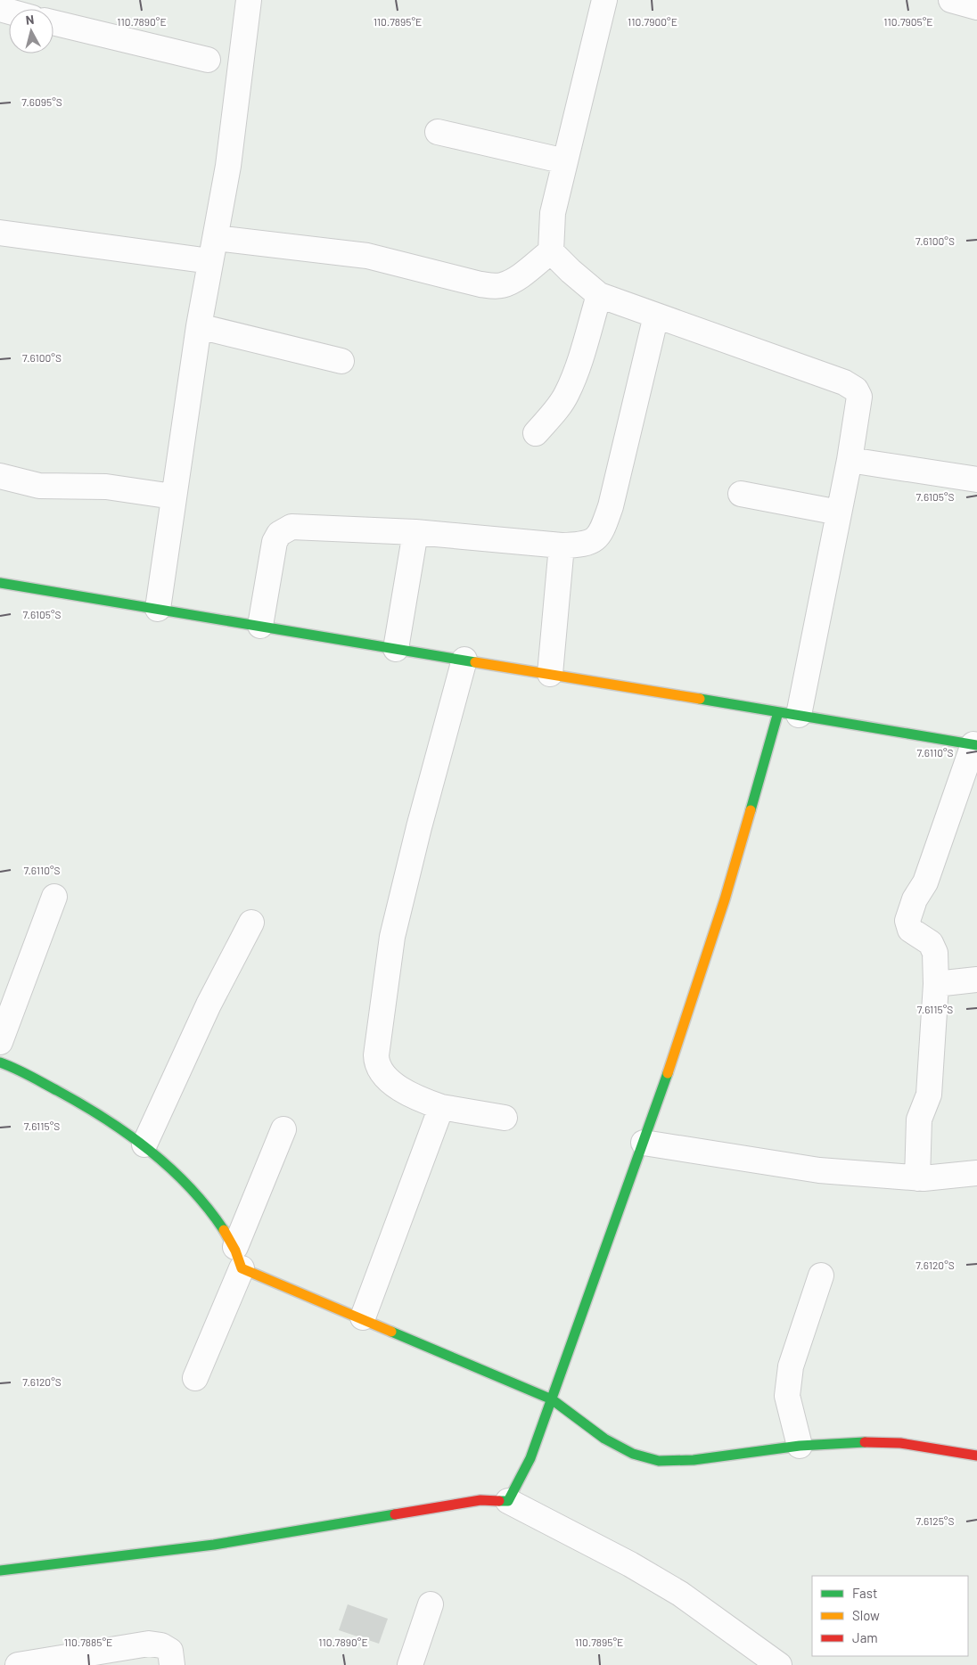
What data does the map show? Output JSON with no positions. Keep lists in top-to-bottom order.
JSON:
{
  "legend": ["Fast", "Slow", "Jam"],
  "north": "top",
  "coordinates": [
    "110.7890°E",
    "110.7895°E",
    "110.7900°E",
    "110.7905°E",
    "7.6095°S",
    "7.6100°S",
    "7.6105°S",
    "7.6110°S",
    "7.6115°S",
    "7.6120°S",
    "7.6125°S",
    "110.7885°E"
  ]
}
